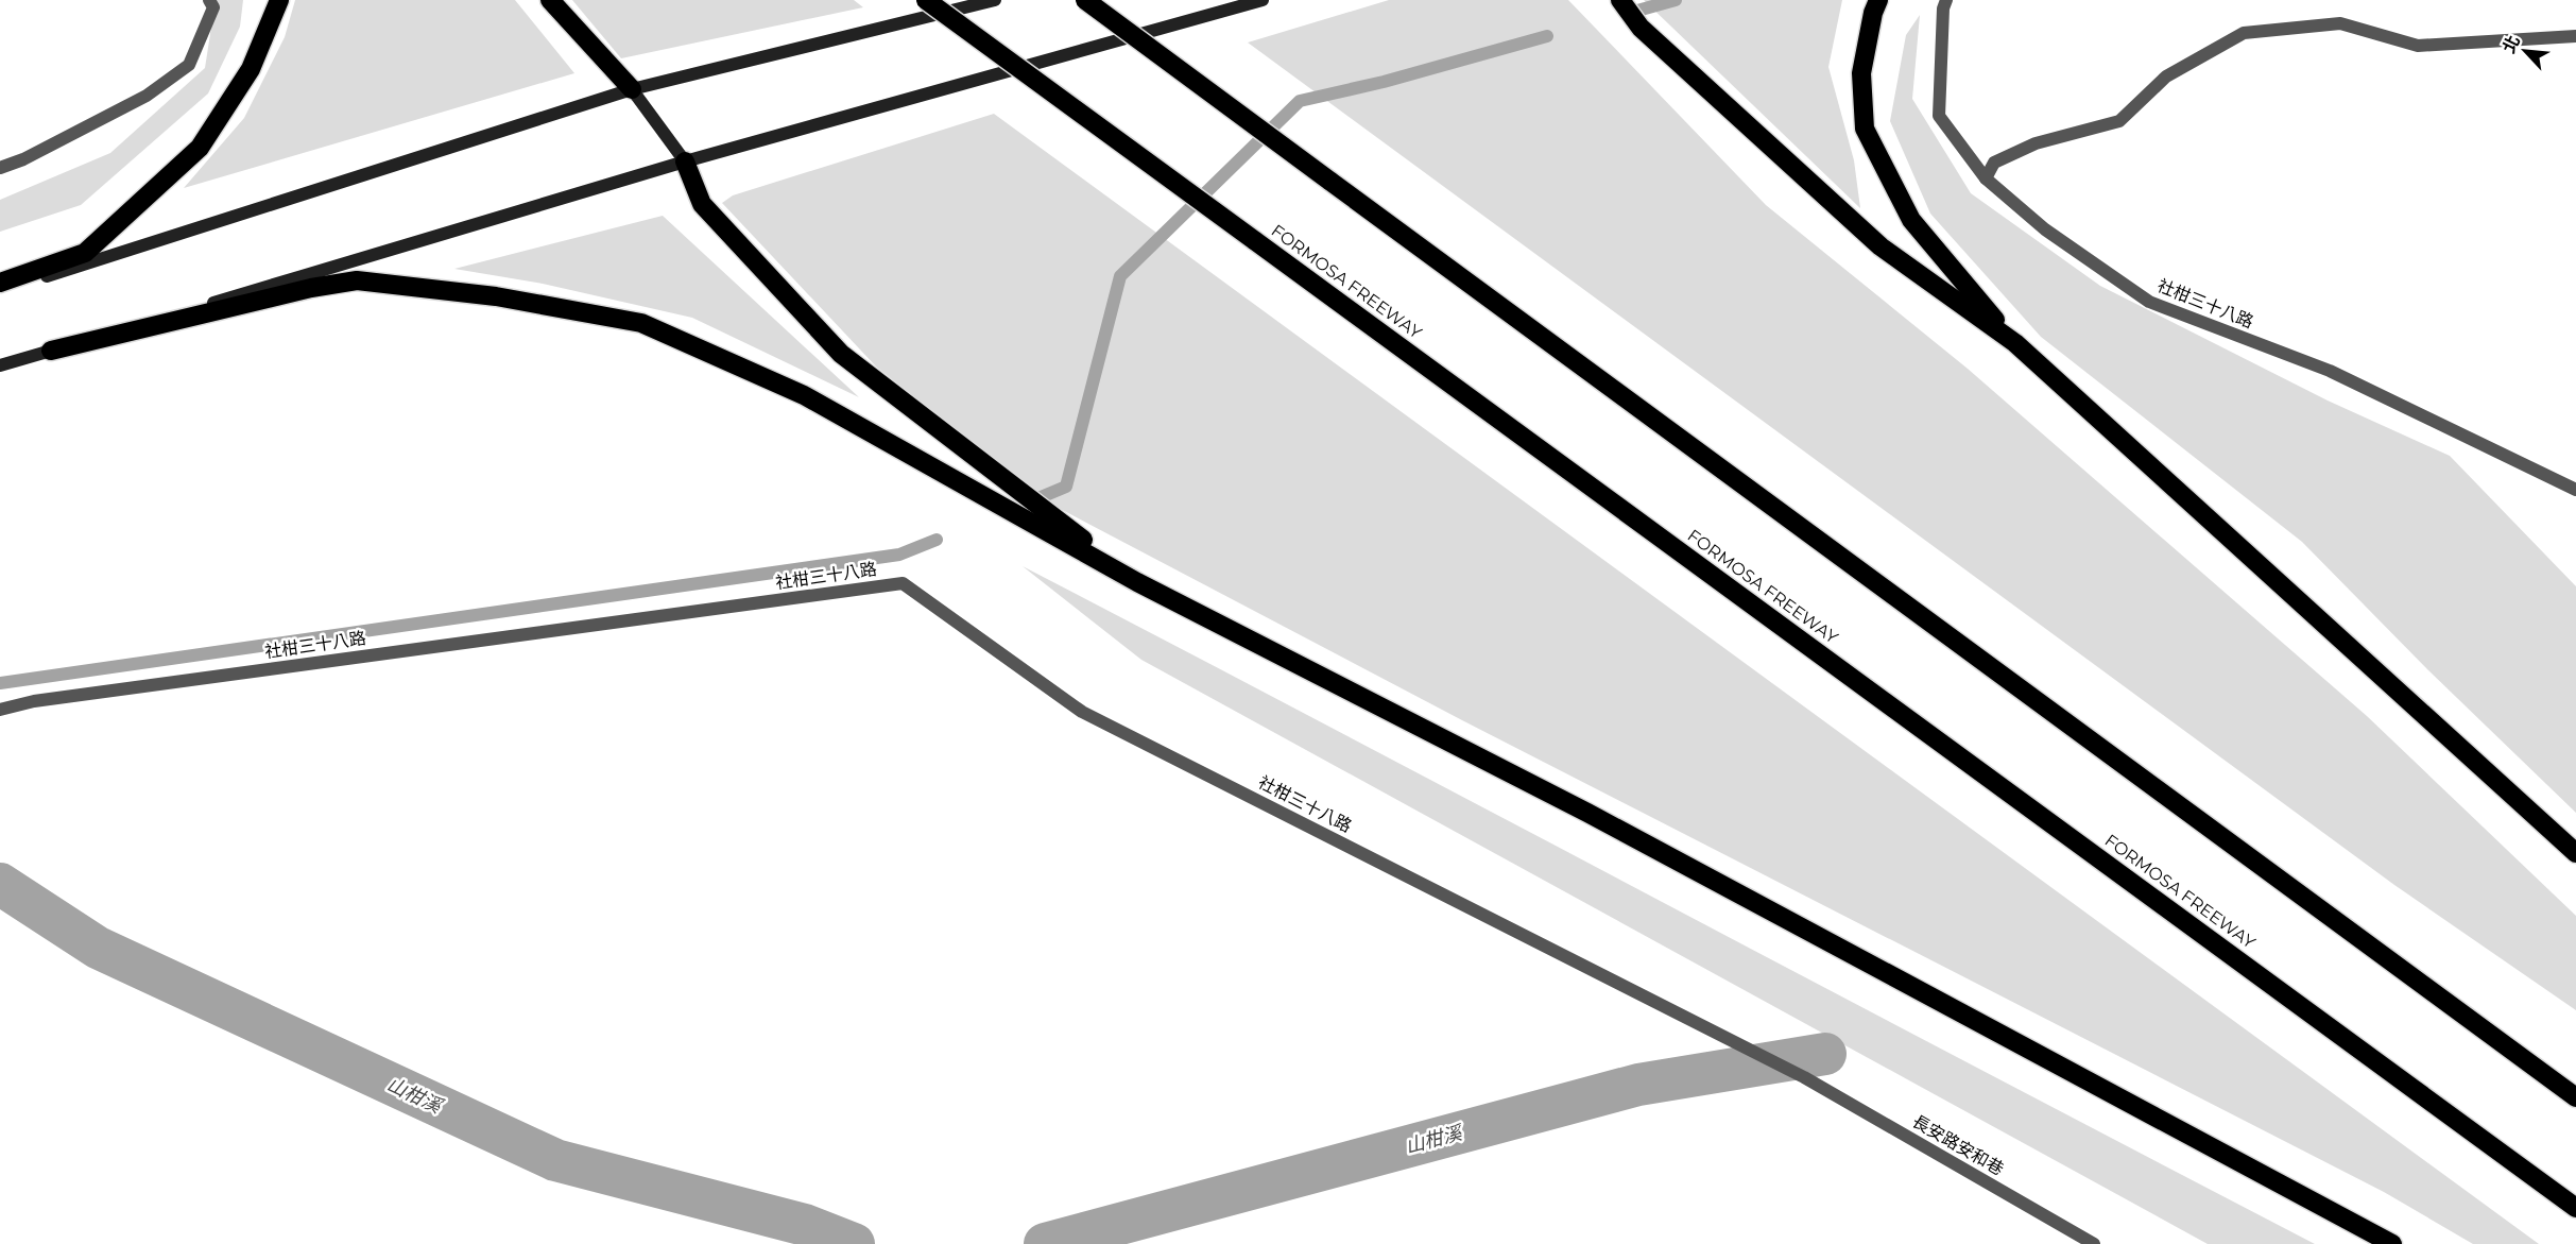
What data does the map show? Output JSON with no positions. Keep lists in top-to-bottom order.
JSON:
{
  "streets": {
    "highway": ["FORMOSA FREEWAY"],
    "lane": ["社柑三十八路", "長安路安和巷"]
  },
  "crossings": [
    ["社柑三十八路", "長安路安和巷"]
  ],
  "water": ["山柑溪"],
  "north": "top left"
}
